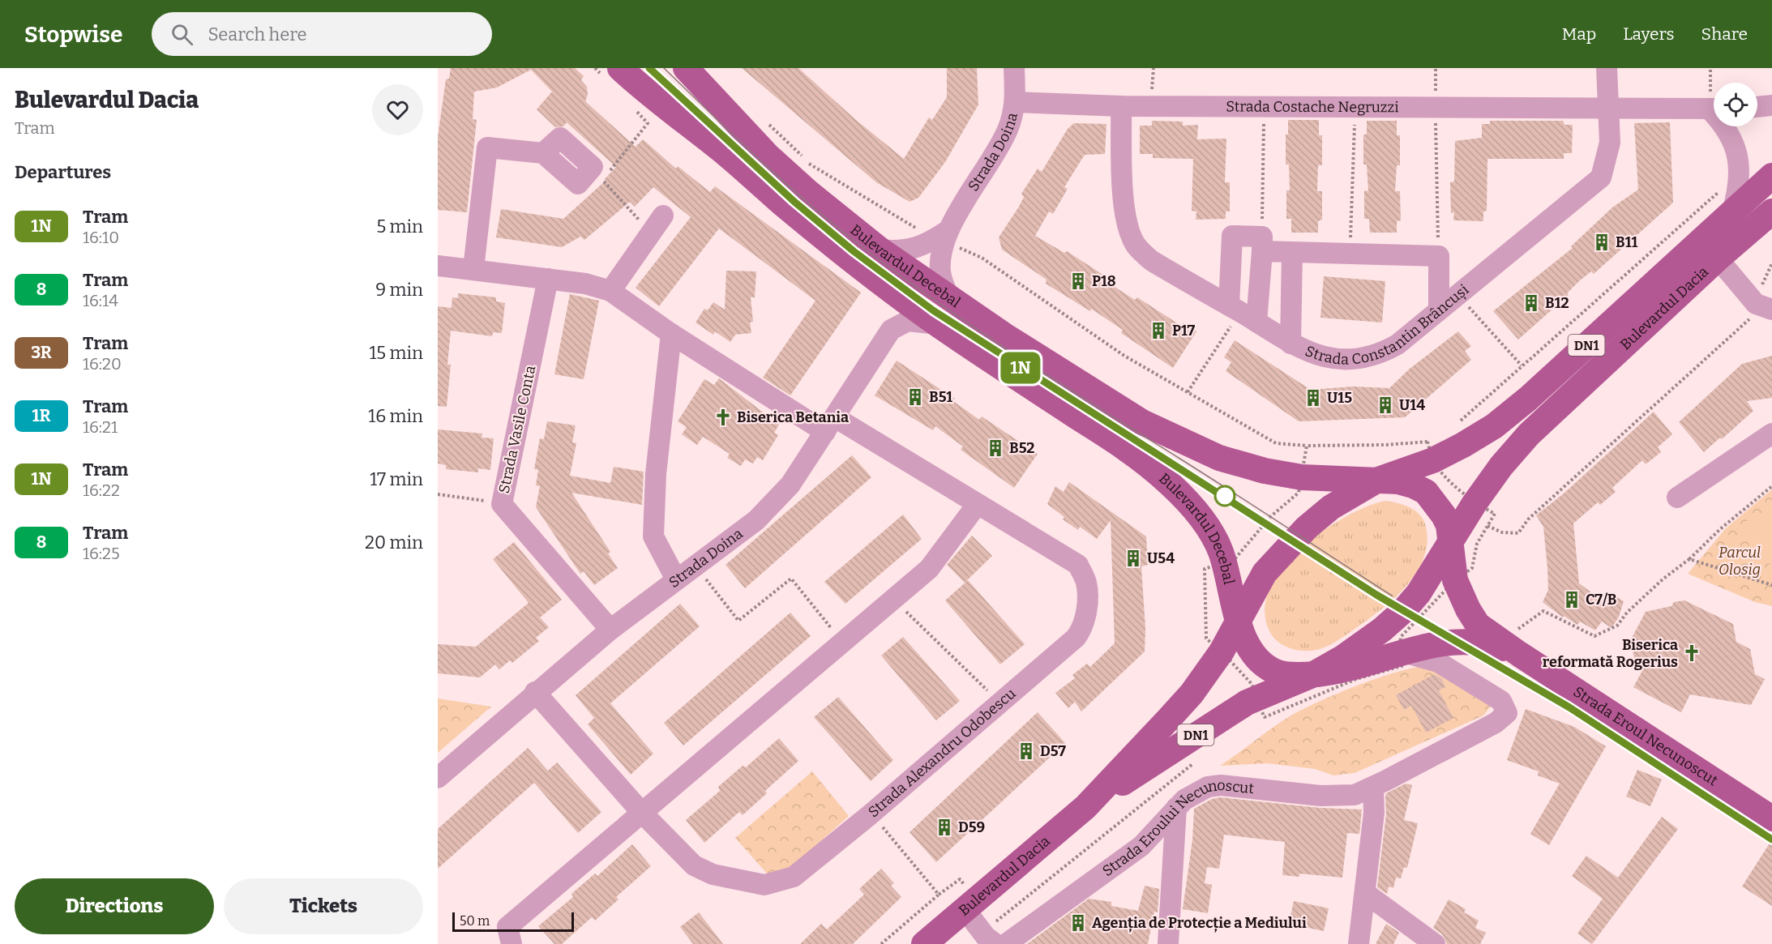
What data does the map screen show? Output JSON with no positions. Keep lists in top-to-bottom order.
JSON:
{
  "streets": {
    "main road": [
      "Bulevardul Decebal",
      "Bulevardul Dacia",
      "DN1",
      "Strada Eroul Necunoscut"
    ],
    "street": [
      "Strada Costache Negruzzi",
      "Strada Doina",
      "Strada Constantin Brâncuși",
      "Strada Vasile Conta",
      "Strada Alexandru Odobescu",
      "Strada Eroului Necunoscut"
    ]
  },
  "crossings": [
    ["Strada Costache Negruzzi", "Strada Doina"],
    ["Strada Costache Negruzzi", "Strada Constantin Brâncuși"],
    ["Strada Doina", "Bulevardul Decebal"],
    ["Strada Doina", "Strada Vasile Conta"],
    ["Strada Doina", "Strada Alexandru Odobescu"],
    ["Bulevardul Decebal", "Bulevardul Dacia"],
    ["Bulevardul Dacia", "Strada Eroul Necunoscut"],
    ["Strada Eroul Necunoscut", "Strada Eroului Necunoscut"]
  ],
  "parks": ["Parcul Olosig"],
  "places": {
    "building": [
      "B11",
      "P18",
      "B12",
      "P17",
      "B51",
      "U15",
      "U14",
      "B52",
      "U54",
      "C7/B",
      "D57",
      "D59",
      "Agenția de Protecție a Mediului"
    ],
    "church": ["Biserica Betania", "Biserica reformată Rogerius"]
  },
  "lines": ["tram line 1N"],
  "scale_bar": "50 m",
  "page": {
    "header": "Stopwise",
    "search": "Search here",
    "nav": ["Map", "Layers", "Share"],
    "heading": [
      ["Bulevardul Dacia", "Tram"],
      "Departures"
    ],
    "on_map": "1N",
    "list": [
      {
        "mark": "1N",
        "name": "Tram",
        "note": "16:10",
        "value": "5 min"
      },
      {
        "mark": "8",
        "name": "Tram",
        "note": "16:14",
        "value": "9 min"
      },
      {
        "mark": "3R",
        "name": "Tram",
        "note": "16:20",
        "value": "15 min"
      },
      {
        "mark": "1R",
        "name": "Tram",
        "note": "16:21",
        "value": "16 min"
      },
      {
        "mark": "1N",
        "name": "Tram",
        "note": "16:22",
        "value": "17 min"
      },
      {
        "mark": "8",
        "name": "Tram",
        "note": "16:25",
        "value": "20 min"
      }
    ],
    "buttons": ["Directions", "Tickets"],
    "scale": "50 m"
  }
}
